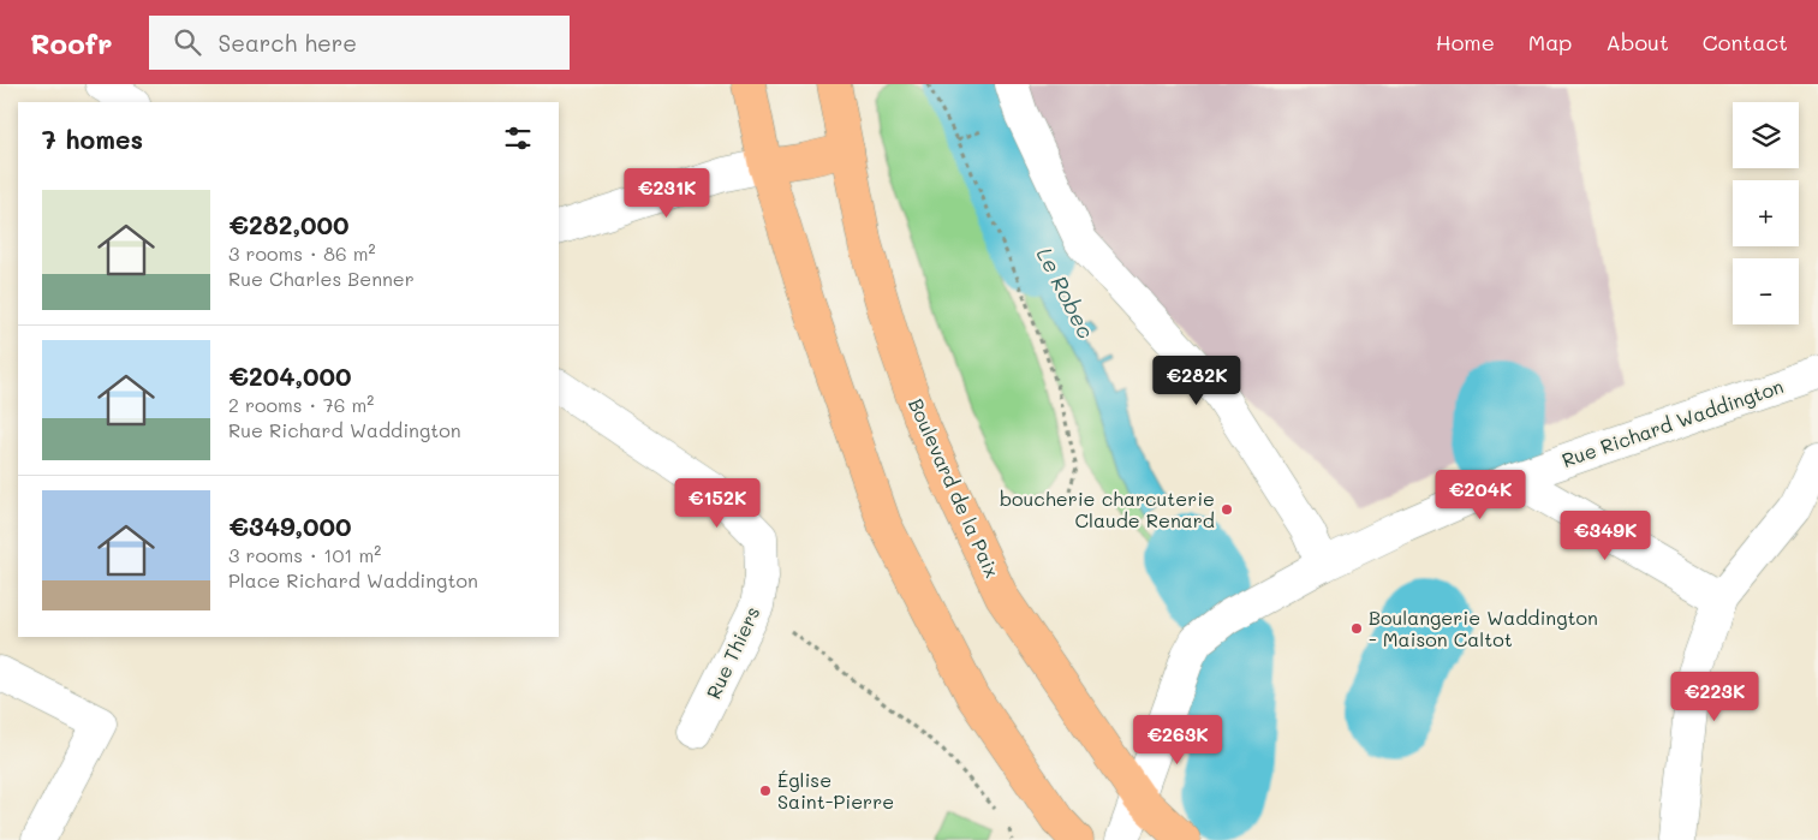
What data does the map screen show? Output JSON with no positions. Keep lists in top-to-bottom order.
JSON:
{
  "streets": {
    "main road": ["Boulevard de la Paix"],
    "street": ["Rue Richard Waddington", "Rue Thiers"]
  },
  "crossings": [
    ["Rue Richard Waddington", "Boulevard de la Paix"]
  ],
  "water": ["Le Robec"],
  "places": ["boucherie charcuterie Claude Renard", "Boulangerie Waddington - Maison Caltot", "Église Saint-Pierre"],
  "page": {
    "header": "Roofr",
    "search": "Search here",
    "nav": [
      "Home",
      "Map",
      "About",
      "Contact"
    ],
    "map_buttons": ["+", "−"],
    "heading": "7 homes",
    "price": [
      "€231K",
      "€282K",
      "€204K",
      "€152K",
      "€349K",
      "€223K",
      "€263K"
    ],
    "list": [
      {
        "name": "€282,000",
        "note": "3 rooms · 86 m² · Rue Charles Benner"
      },
      {
        "name": "€204,000",
        "note": "2 rooms · 76 m² · Rue Richard Waddington"
      },
      {
        "name": "€349,000",
        "note": "3 rooms · 101 m² · Place Richard Waddington"
      }
    ]
  }
}
